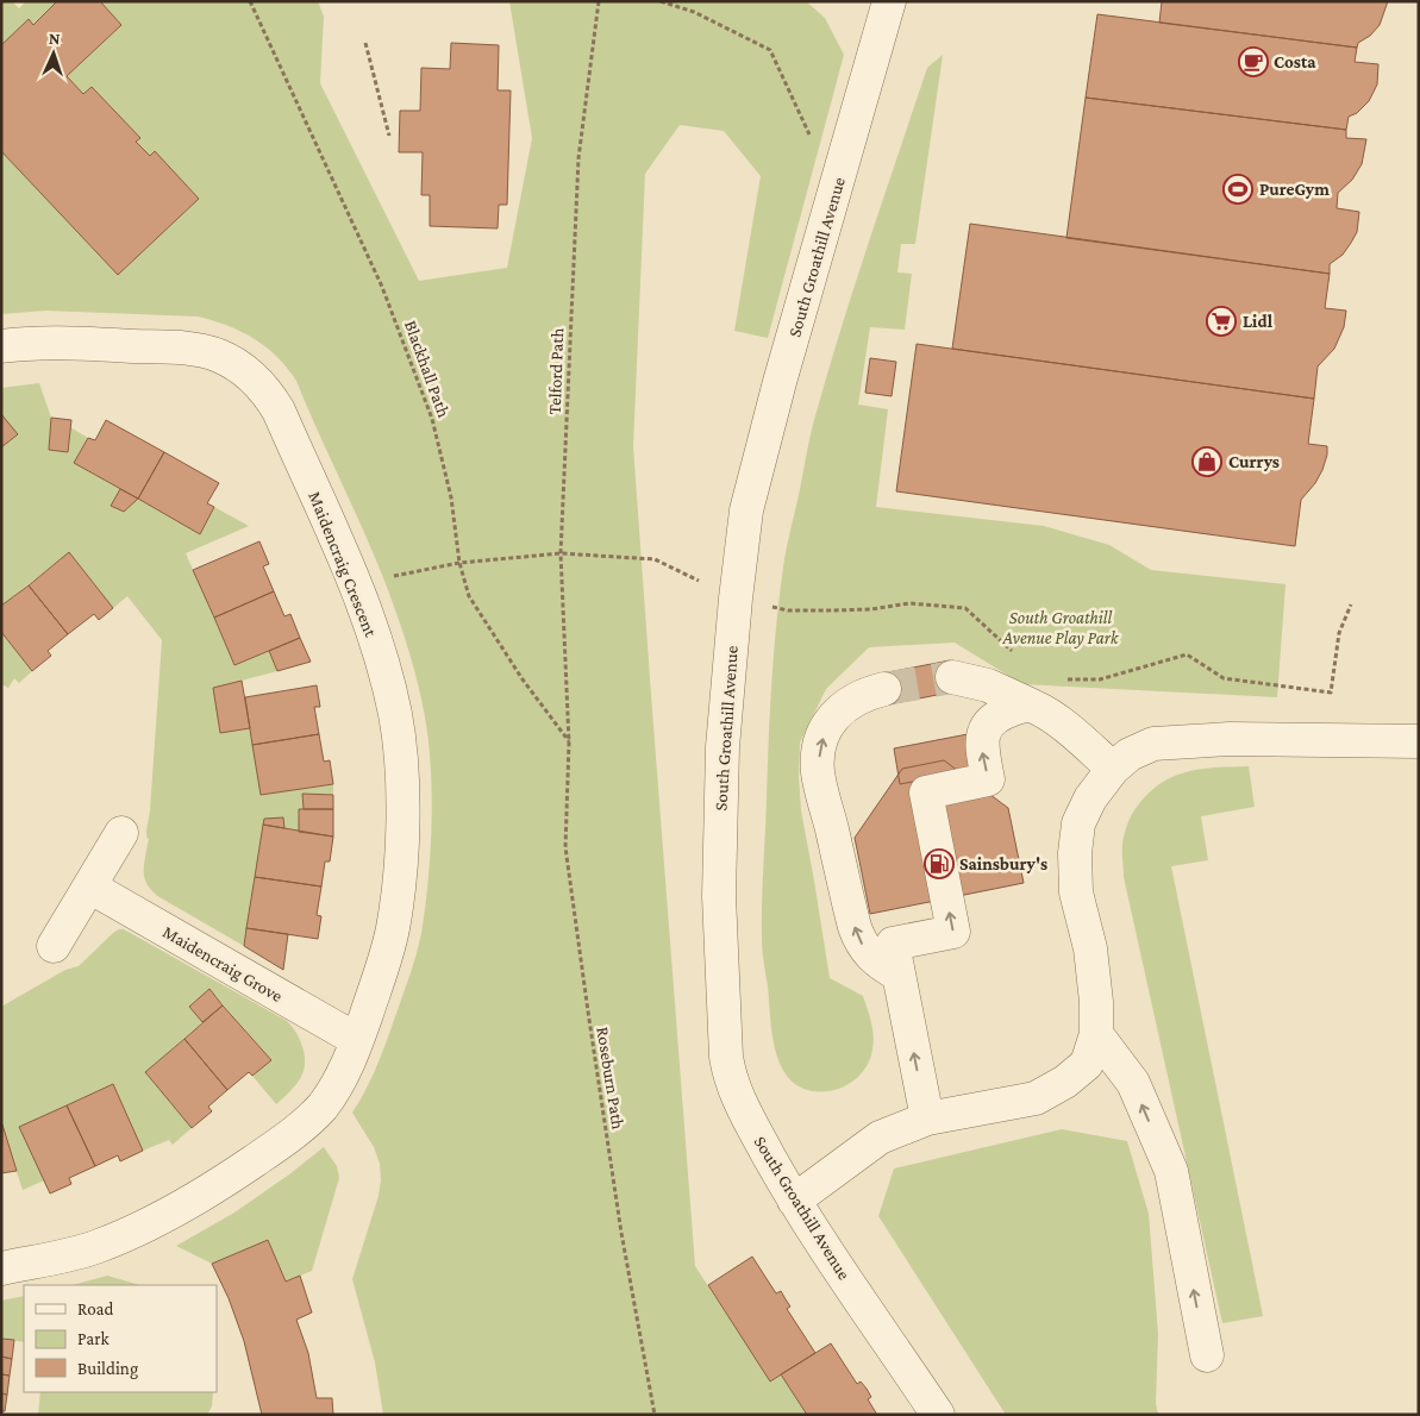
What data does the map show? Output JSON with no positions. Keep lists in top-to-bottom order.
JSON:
{
  "streets": {
    "street": ["South Groathill Avenue", "Maidencraig Crescent", "Maidencraig Grove"],
    "path": ["Blackhall Path", "Telford Path", "Roseburn Path"]
  },
  "crossings": [
    ["Blackhall Path", "Telford Path"],
    ["Blackhall Path", "Roseburn Path"],
    ["Telford Path", "Roseburn Path"],
    ["Maidencraig Crescent", "Maidencraig Grove"]
  ],
  "parks": ["South Groathill Avenue Play Park"],
  "places": {
    "cafe": ["Costa"],
    "sports": ["PureGym"],
    "supermarket": ["Lidl"],
    "shop": ["Currys"],
    "fuel station": ["Sainsbury's"]
  },
  "legend": ["Road", "Park", "Building"],
  "north": "top"
}
